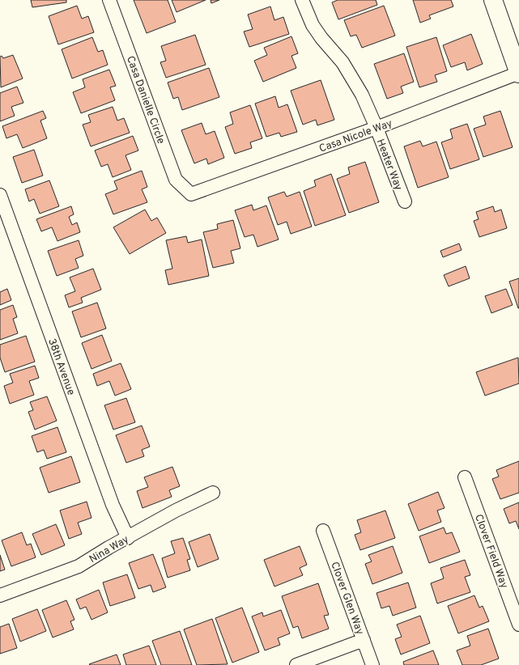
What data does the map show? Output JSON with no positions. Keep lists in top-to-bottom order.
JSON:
{
  "streets": {
    "street": [
      "Casa Danielle Circle",
      "Casa Nicole Way",
      "Heater Way",
      "38th Avenue",
      "Nina Way",
      "Clover Field Way",
      "Clover Glen Way"
    ]
  },
  "crossings": [
    ["Casa Danielle Circle", "Casa Nicole Way"],
    ["Casa Nicole Way", "Heater Way"],
    ["38th Avenue", "Nina Way"]
  ]
}
